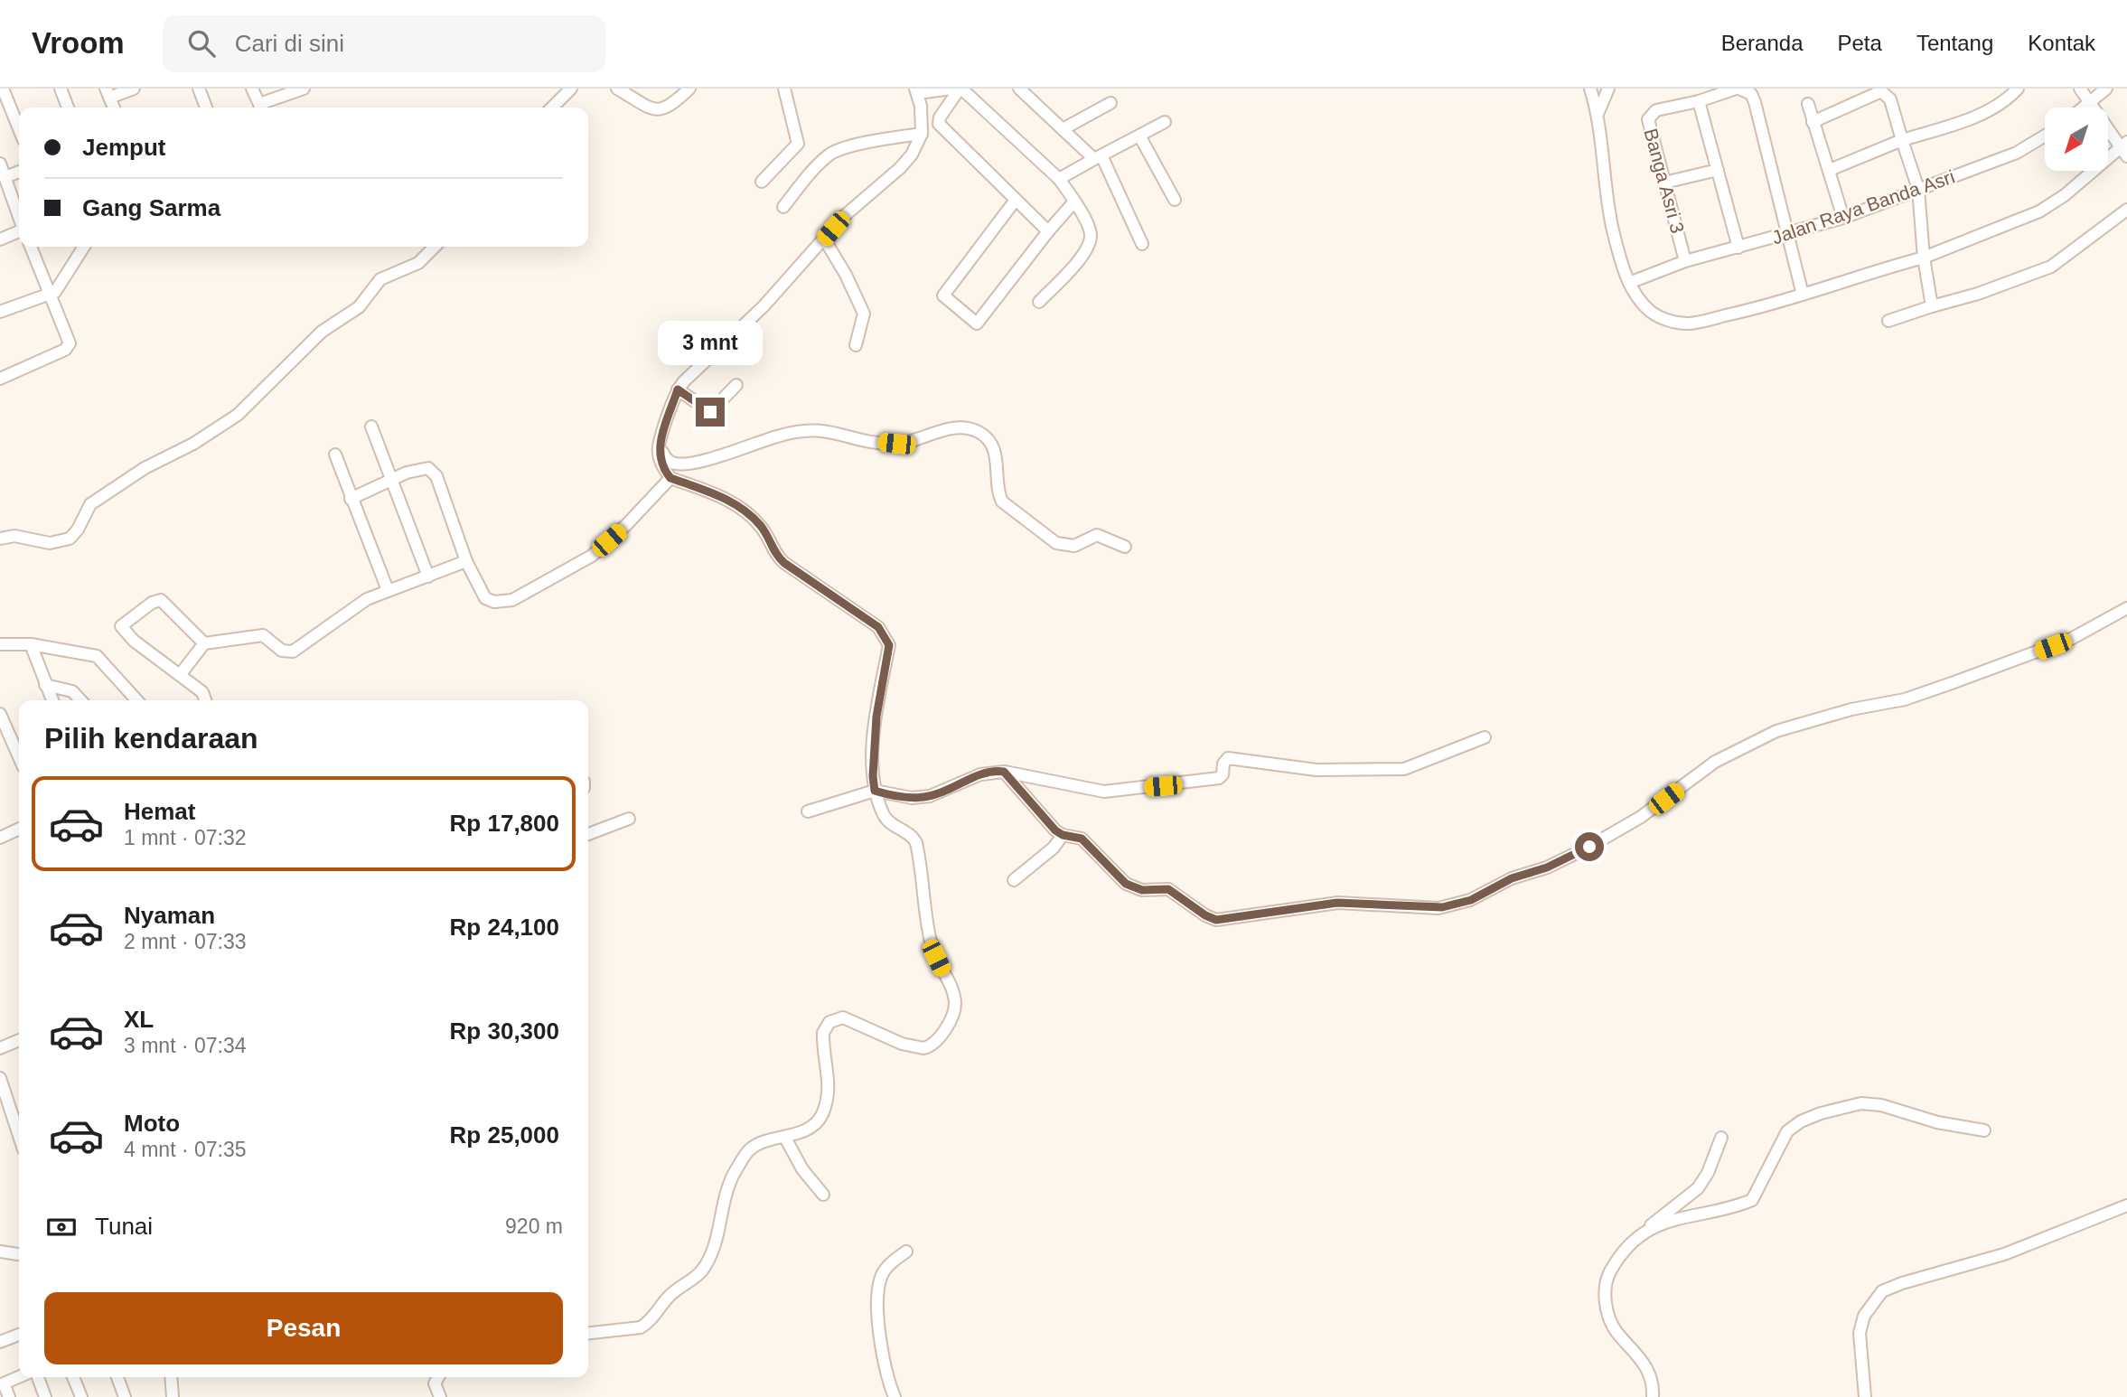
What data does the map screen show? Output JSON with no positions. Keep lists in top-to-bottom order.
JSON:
{
  "streets": {
    "street": ["Banga Asri 3", "Jalan Raya Banda Asri"]
  },
  "crossings": [
    ["Banga Asri 3", "Jalan Raya Banda Asri"]
  ],
  "north": "bottom left",
  "page": {
    "header": "Vroom",
    "search": "Cari di sini",
    "nav": [
      "Beranda",
      "Peta",
      "Tentang",
      "Kontak"
    ],
    "banner": ["Jemput", "Gang Sarma"],
    "bubble": "3 mnt",
    "heading": "Pilih kendaraan",
    "list": [
      {
        "name": "Hemat",
        "note": "1 mnt · 07:32",
        "value": "Rp 17,800"
      },
      {
        "name": "Nyaman",
        "note": "2 mnt · 07:33",
        "value": "Rp 24,100"
      },
      {
        "name": "XL",
        "note": "3 mnt · 07:34",
        "value": "Rp 30,300"
      },
      {
        "name": "Moto",
        "note": "4 mnt · 07:35",
        "value": "Rp 25,000"
      }
    ],
    "pay": ["Tunai", "920 m"],
    "buttons": "Pesan"
  }
}
